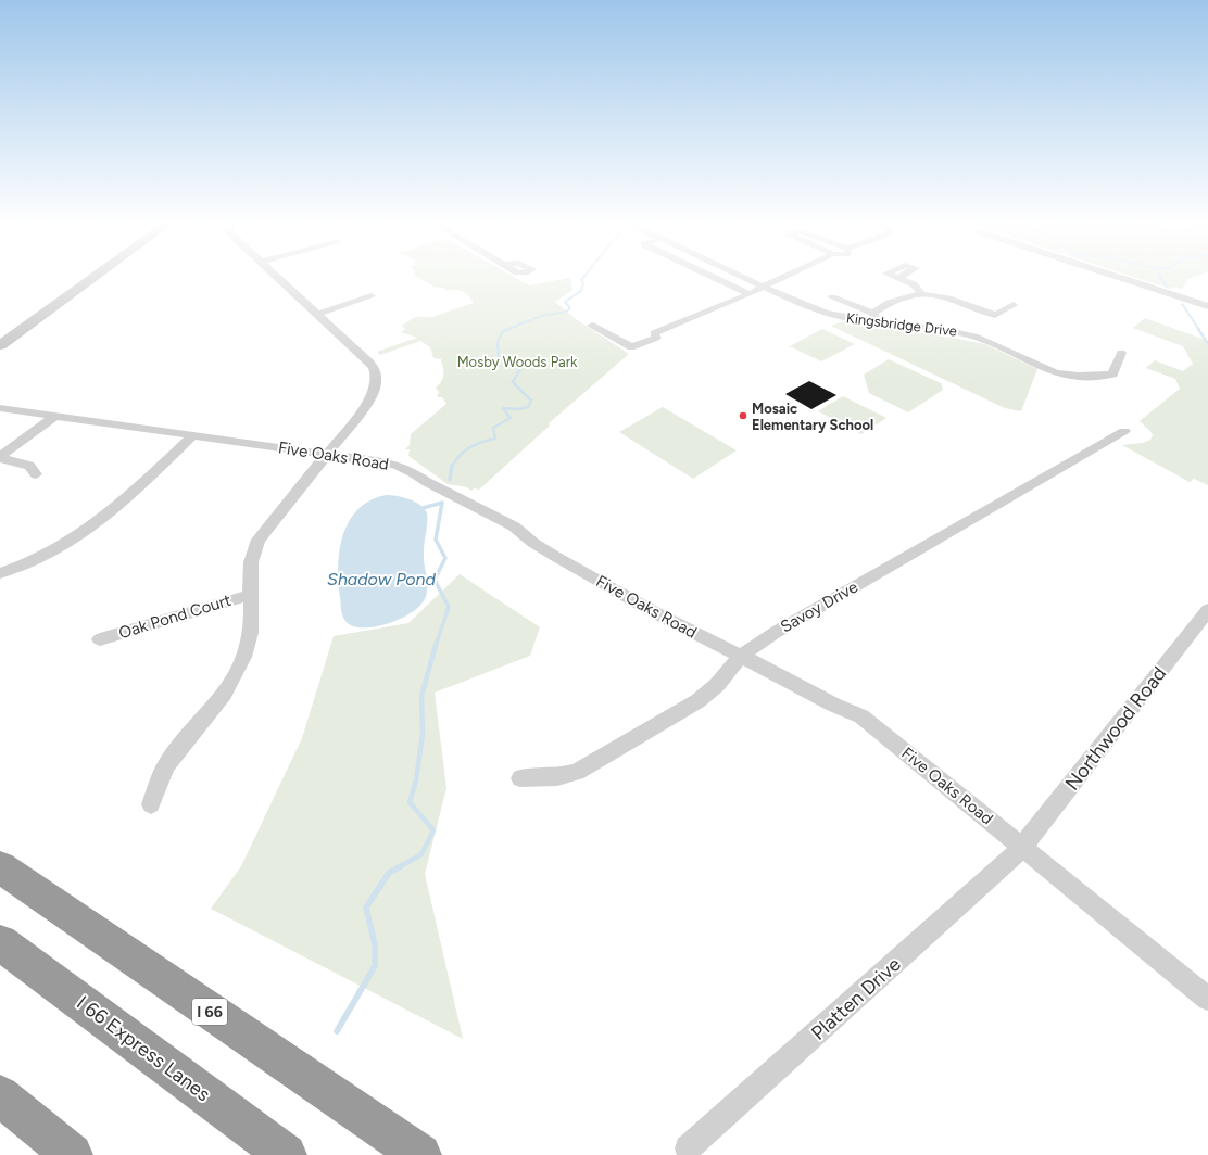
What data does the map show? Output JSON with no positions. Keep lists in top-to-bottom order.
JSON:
{
  "streets": {
    "highway": ["I 66", "I 66 Express Lanes"],
    "street": [
      "Kingsbridge Drive",
      "Five Oaks Road",
      "Savoy Drive",
      "Oak Pond Court",
      "Northwood Road",
      "Platten Drive"
    ]
  },
  "crossings": [
    ["Five Oaks Road", "Savoy Drive"],
    ["Five Oaks Road", "Northwood Road"],
    ["Five Oaks Road", "Platten Drive"],
    ["Northwood Road", "Platten Drive"]
  ],
  "water": ["Shadow Pond"],
  "parks": ["Mosby Woods Park"],
  "places": ["Mosaic Elementary School"]
}
